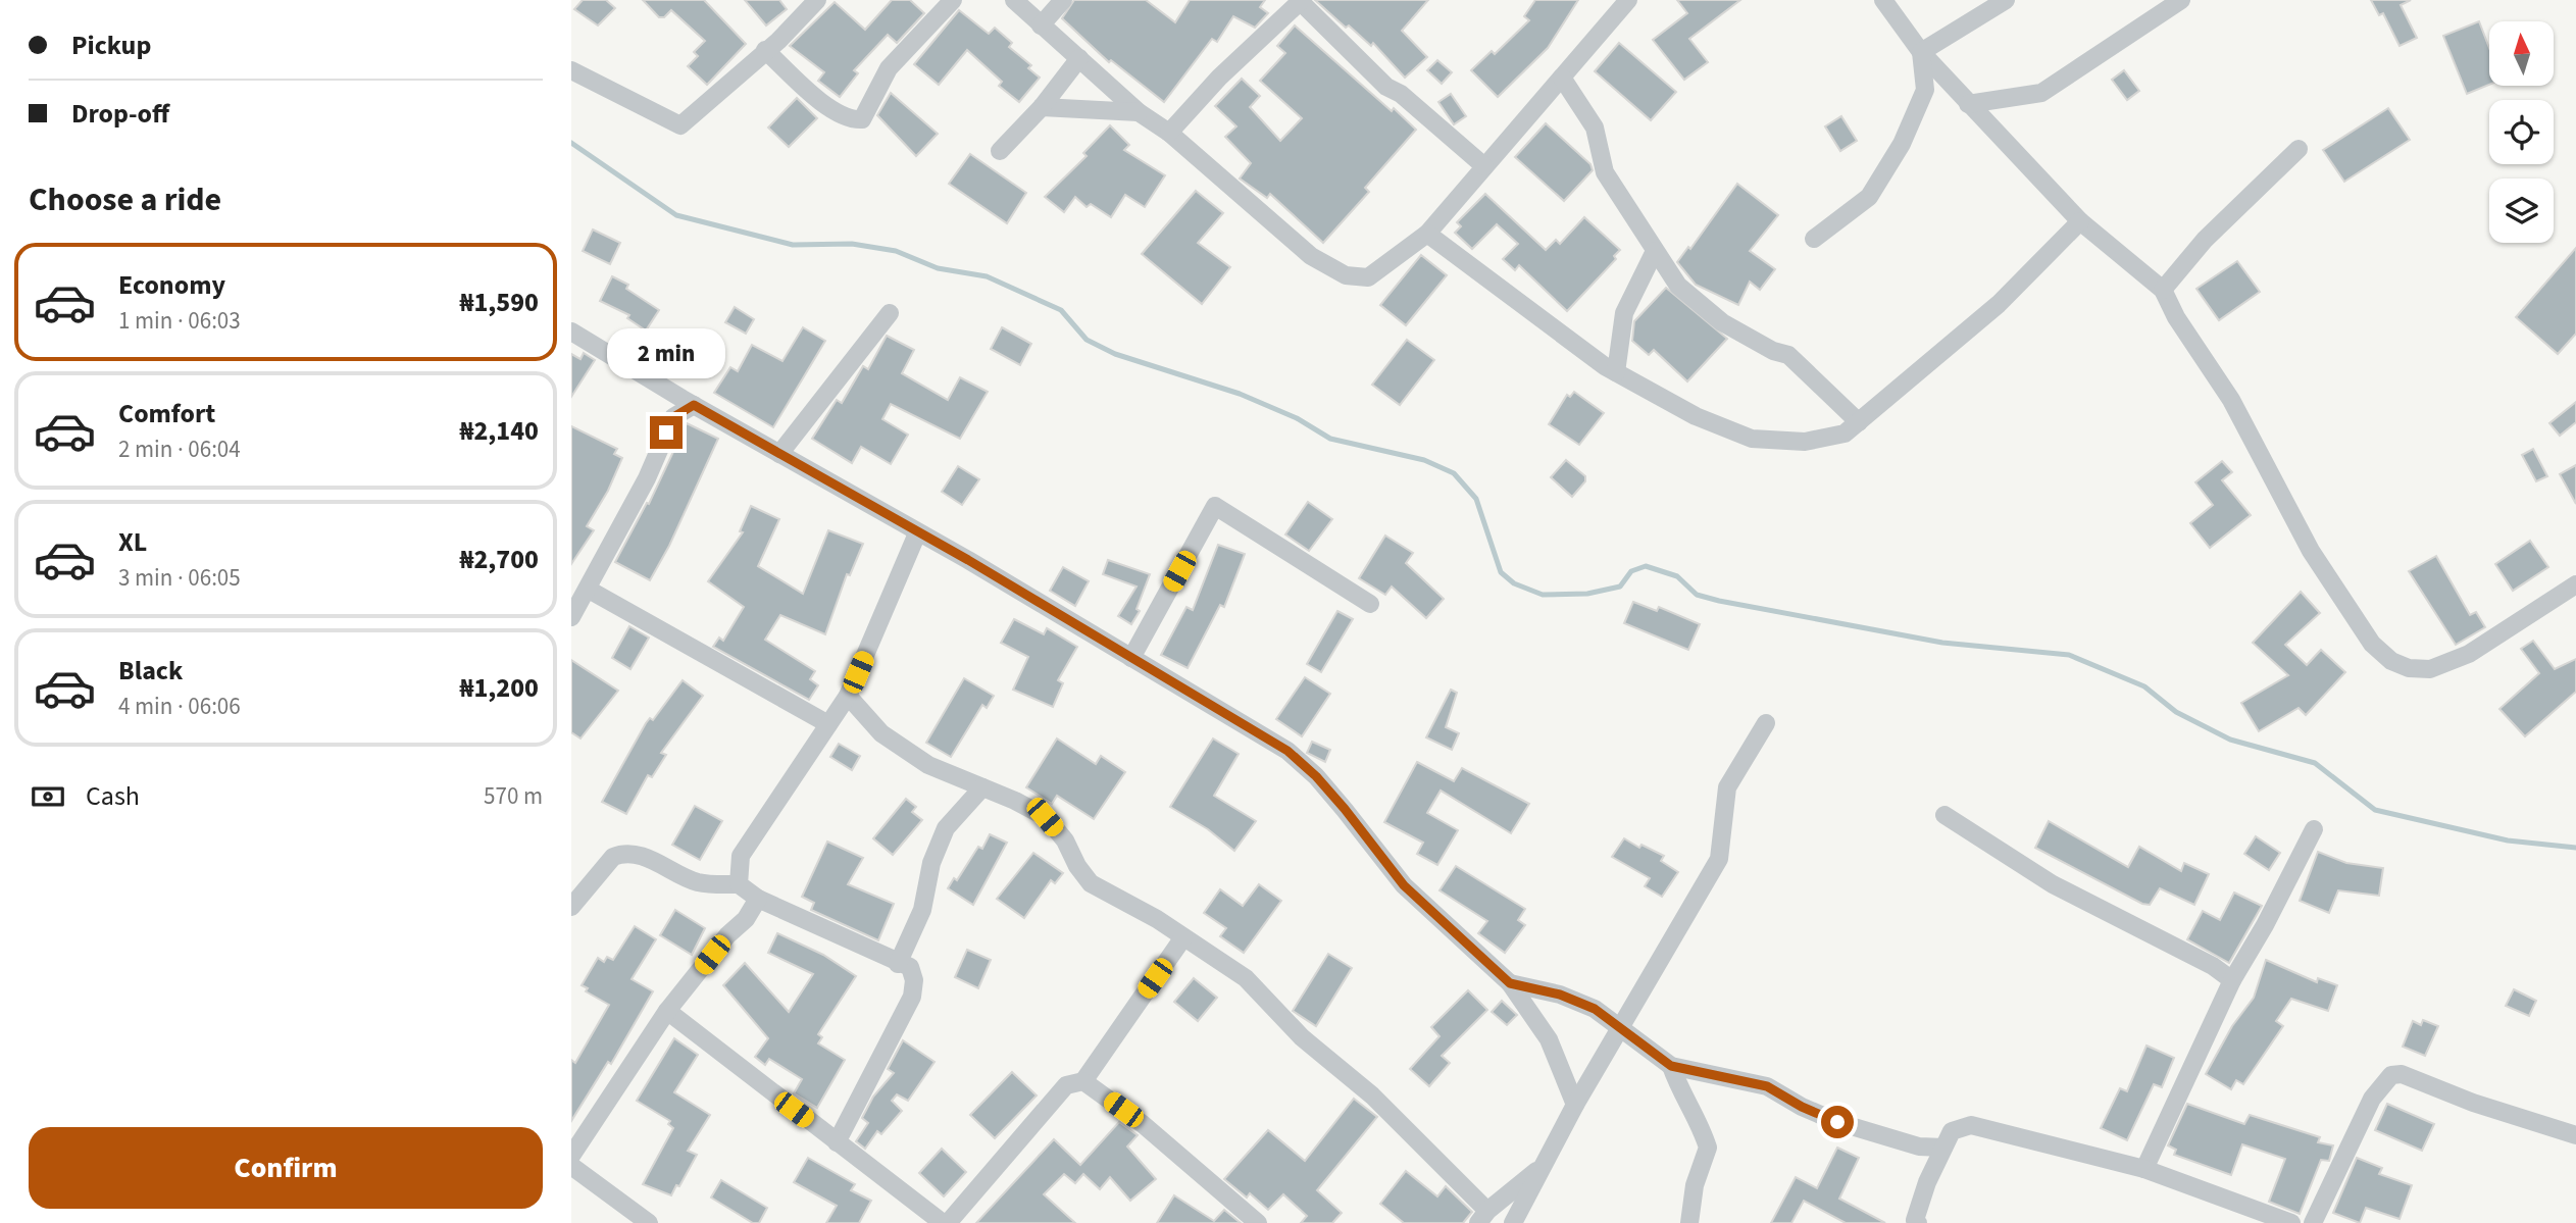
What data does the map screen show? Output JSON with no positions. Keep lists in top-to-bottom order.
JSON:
{
  "north": "top",
  "page": {
    "banner": ["Pickup", "Drop-off"],
    "heading": "Choose a ride",
    "list": [
      {
        "name": "Economy",
        "note": "1 min · 06:03",
        "value": "₦1,590"
      },
      {
        "name": "Comfort",
        "note": "2 min · 06:04",
        "value": "₦2,140"
      },
      {
        "name": "XL",
        "note": "3 min · 06:05",
        "value": "₦2,700"
      },
      {
        "name": "Black",
        "note": "4 min · 06:06",
        "value": "₦1,200"
      }
    ],
    "bubble": "2 min",
    "pay": ["Cash", "570 m"],
    "buttons": "Confirm"
  }
}
